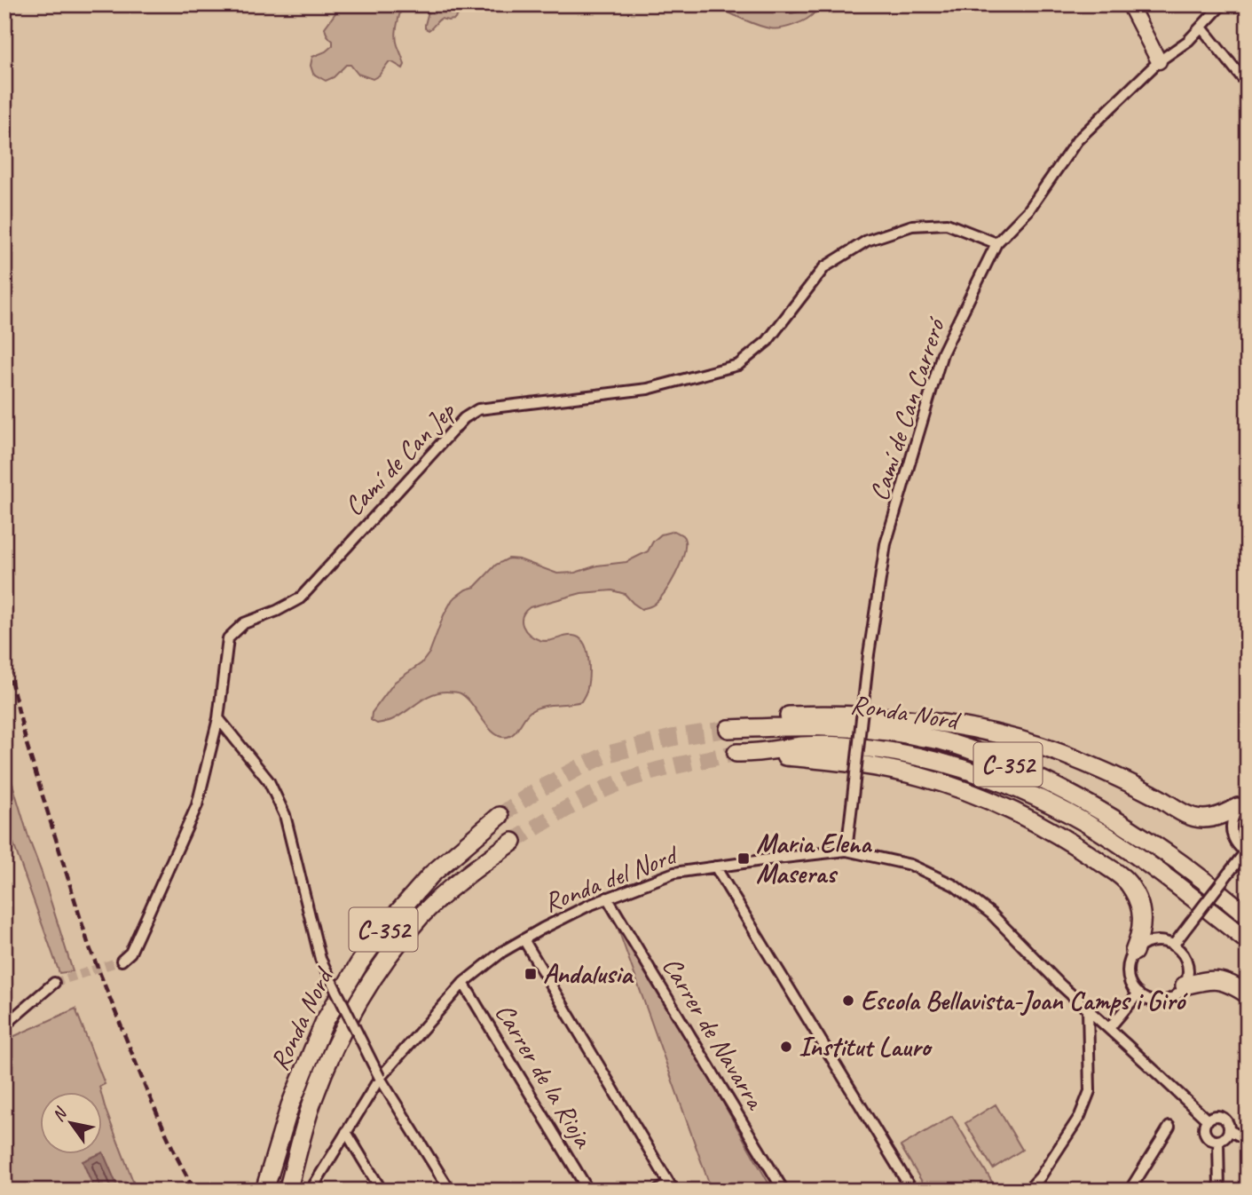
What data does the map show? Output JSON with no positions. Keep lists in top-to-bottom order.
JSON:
{
  "streets": {
    "highway": ["Ronda Nord", "C-352"],
    "street": [
      "Camí de Can Carreró",
      "Camí de Can Jep",
      "Ronda del Nord",
      "Carrer de Navarra",
      "Carrer de la Rioja"
    ]
  },
  "crossings": [
    ["Camí de Can Carreró", "Camí de Can Jep"],
    ["Camí de Can Carreró", "Ronda del Nord"],
    ["Ronda del Nord", "Carrer de Navarra"],
    ["Ronda del Nord", "Carrer de la Rioja"]
  ],
  "places": {
    "transit": ["Maria Elena Maseras", "Andalusia"],
    "other": ["Escola Bellavista-Joan Camps i Giró", "Institut Lauro"]
  },
  "north": "top left"
}
